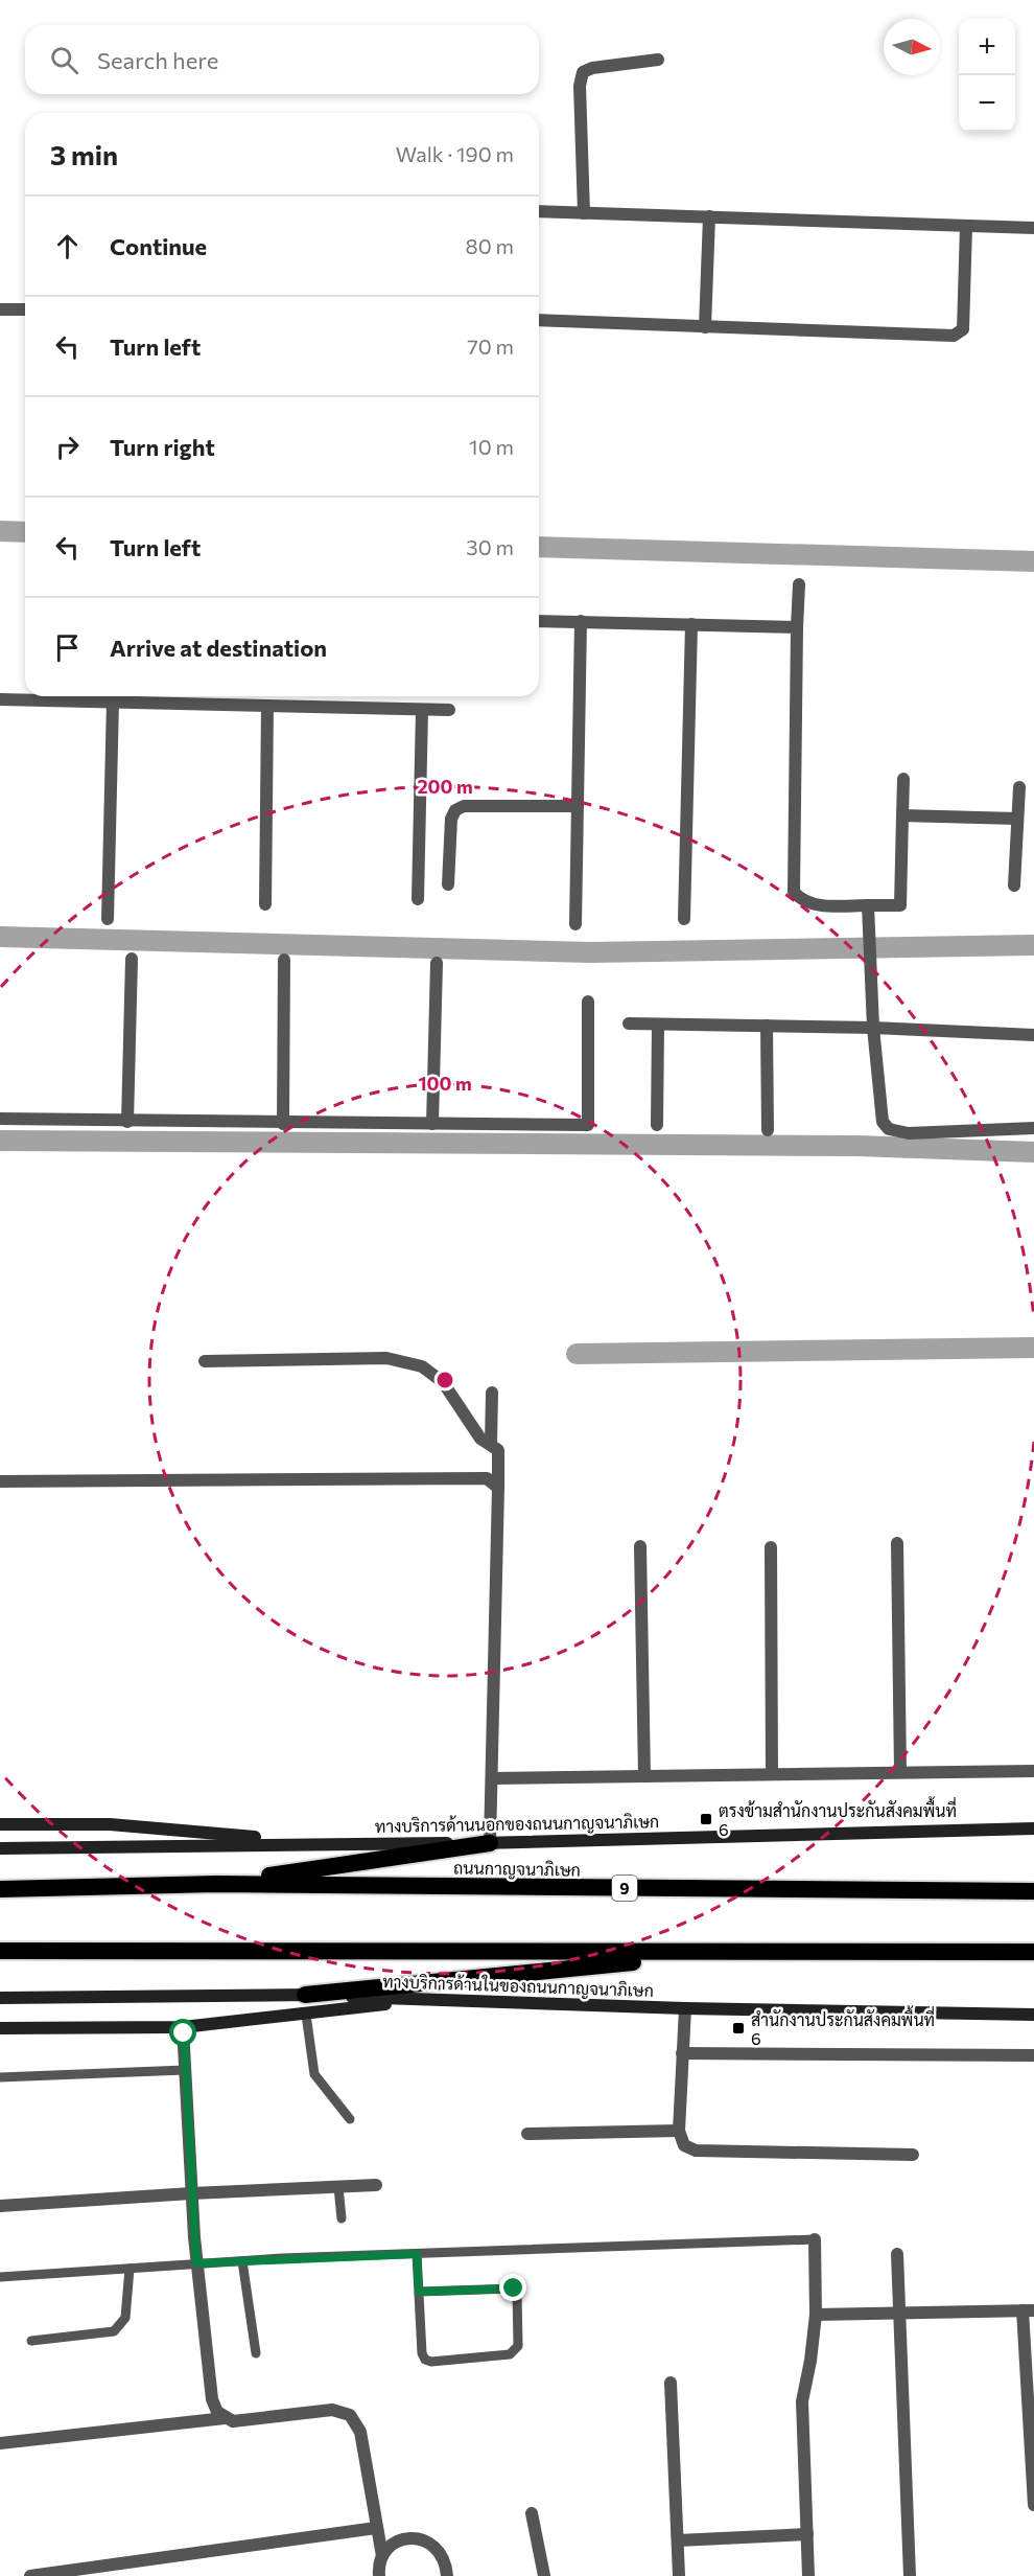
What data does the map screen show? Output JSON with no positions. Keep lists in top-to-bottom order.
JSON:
{
  "streets": {
    "highway": ["ถนนกาญจนาภิเษก", "9"],
    "main road": ["ทางบริการด้านนอกของถนนกาญจนาภิเษก", "ทางบริการด้านในของถนนกาญจนาภิเษก"]
  },
  "places": {
    "transit": ["ตรงข้ามสำนักงานประกันสังคมพื้นที่ 6", "สำนักงานประกันสังคมพื้นที่ 6"]
  },
  "north": "right",
  "page": {
    "map_buttons": ["+", "−"],
    "search": "Search here",
    "heading": ["3 min", "Walk · 190 m"],
    "list": [
      ["Continue", "80 m"],
      ["Turn left", "70 m"],
      ["Turn right", "10 m"],
      ["Turn left", "30 m"],
      "Arrive at destination"
    ]
  },
  "rings": ["200 m", "100 m"]
}
